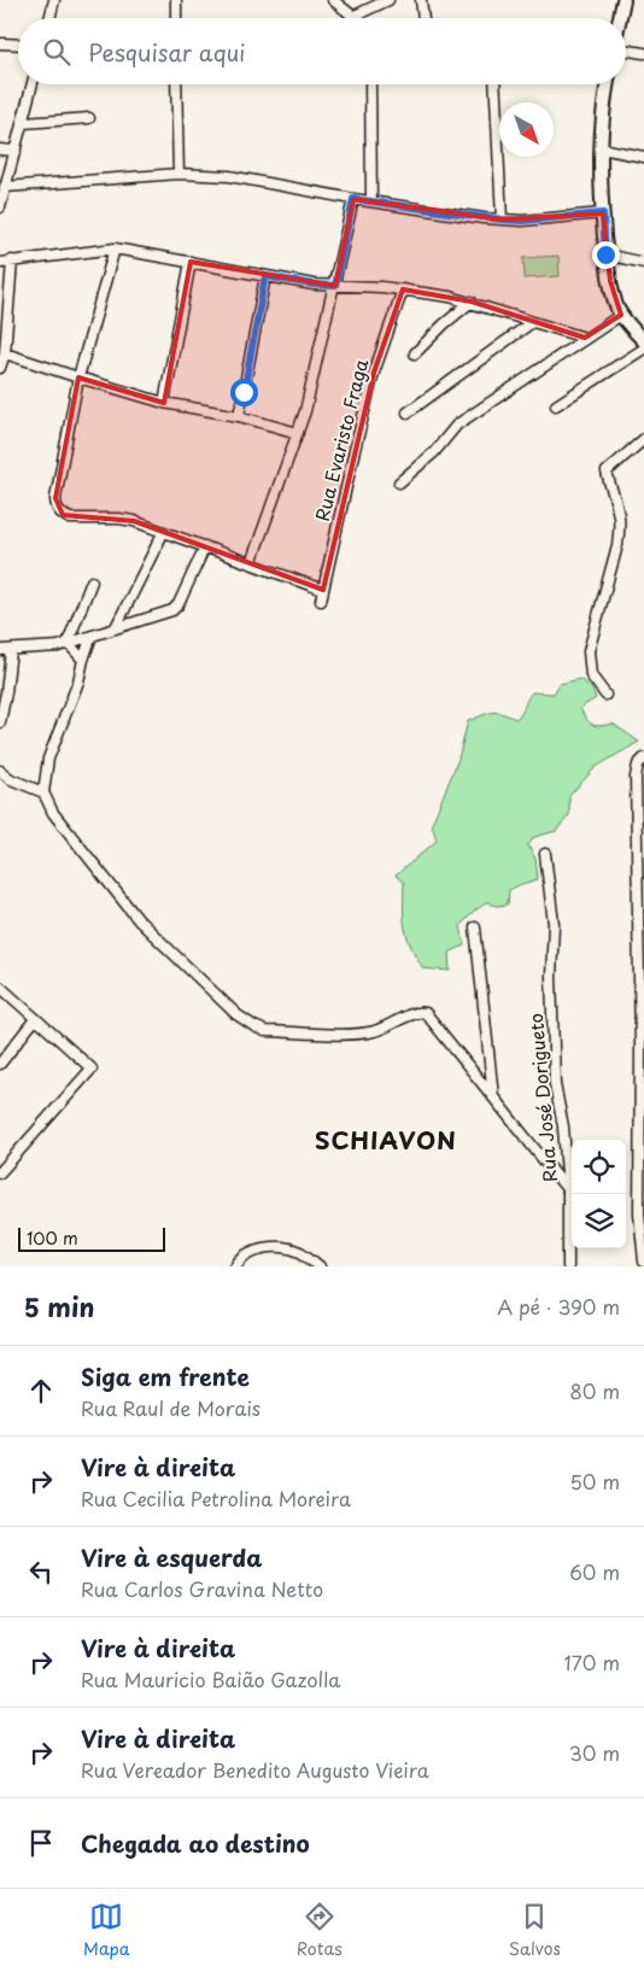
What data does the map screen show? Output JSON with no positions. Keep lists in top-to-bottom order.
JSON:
{
  "streets": {
    "street": ["Rua Evaristo Fraga", "Rua José Dorigueto"]
  },
  "districts": ["SCHIAVON"],
  "scale_bar": "100 m",
  "north": "bottom right",
  "page": {
    "search": "Pesquisar aqui",
    "scale": "100 m",
    "heading": ["5 min", "A pé · 390 m"],
    "list": [
      ["Siga em frente", "Rua Raul de Morais", "80 m"],
      ["Vire à direita", "Rua Cecilia Petrolina Moreira", "50 m"],
      ["Vire à esquerda", "Rua Carlos Gravina Netto", "60 m"],
      ["Vire à direita", "Rua Mauricio Baião Gazolla", "170 m"],
      ["Vire à direita", "Rua Vereador Benedito Augusto Vieira", "30 m"],
      "Chegada ao destino"
    ],
    "nav": ["Mapa", "Rotas", "Salvos"]
  }
}
